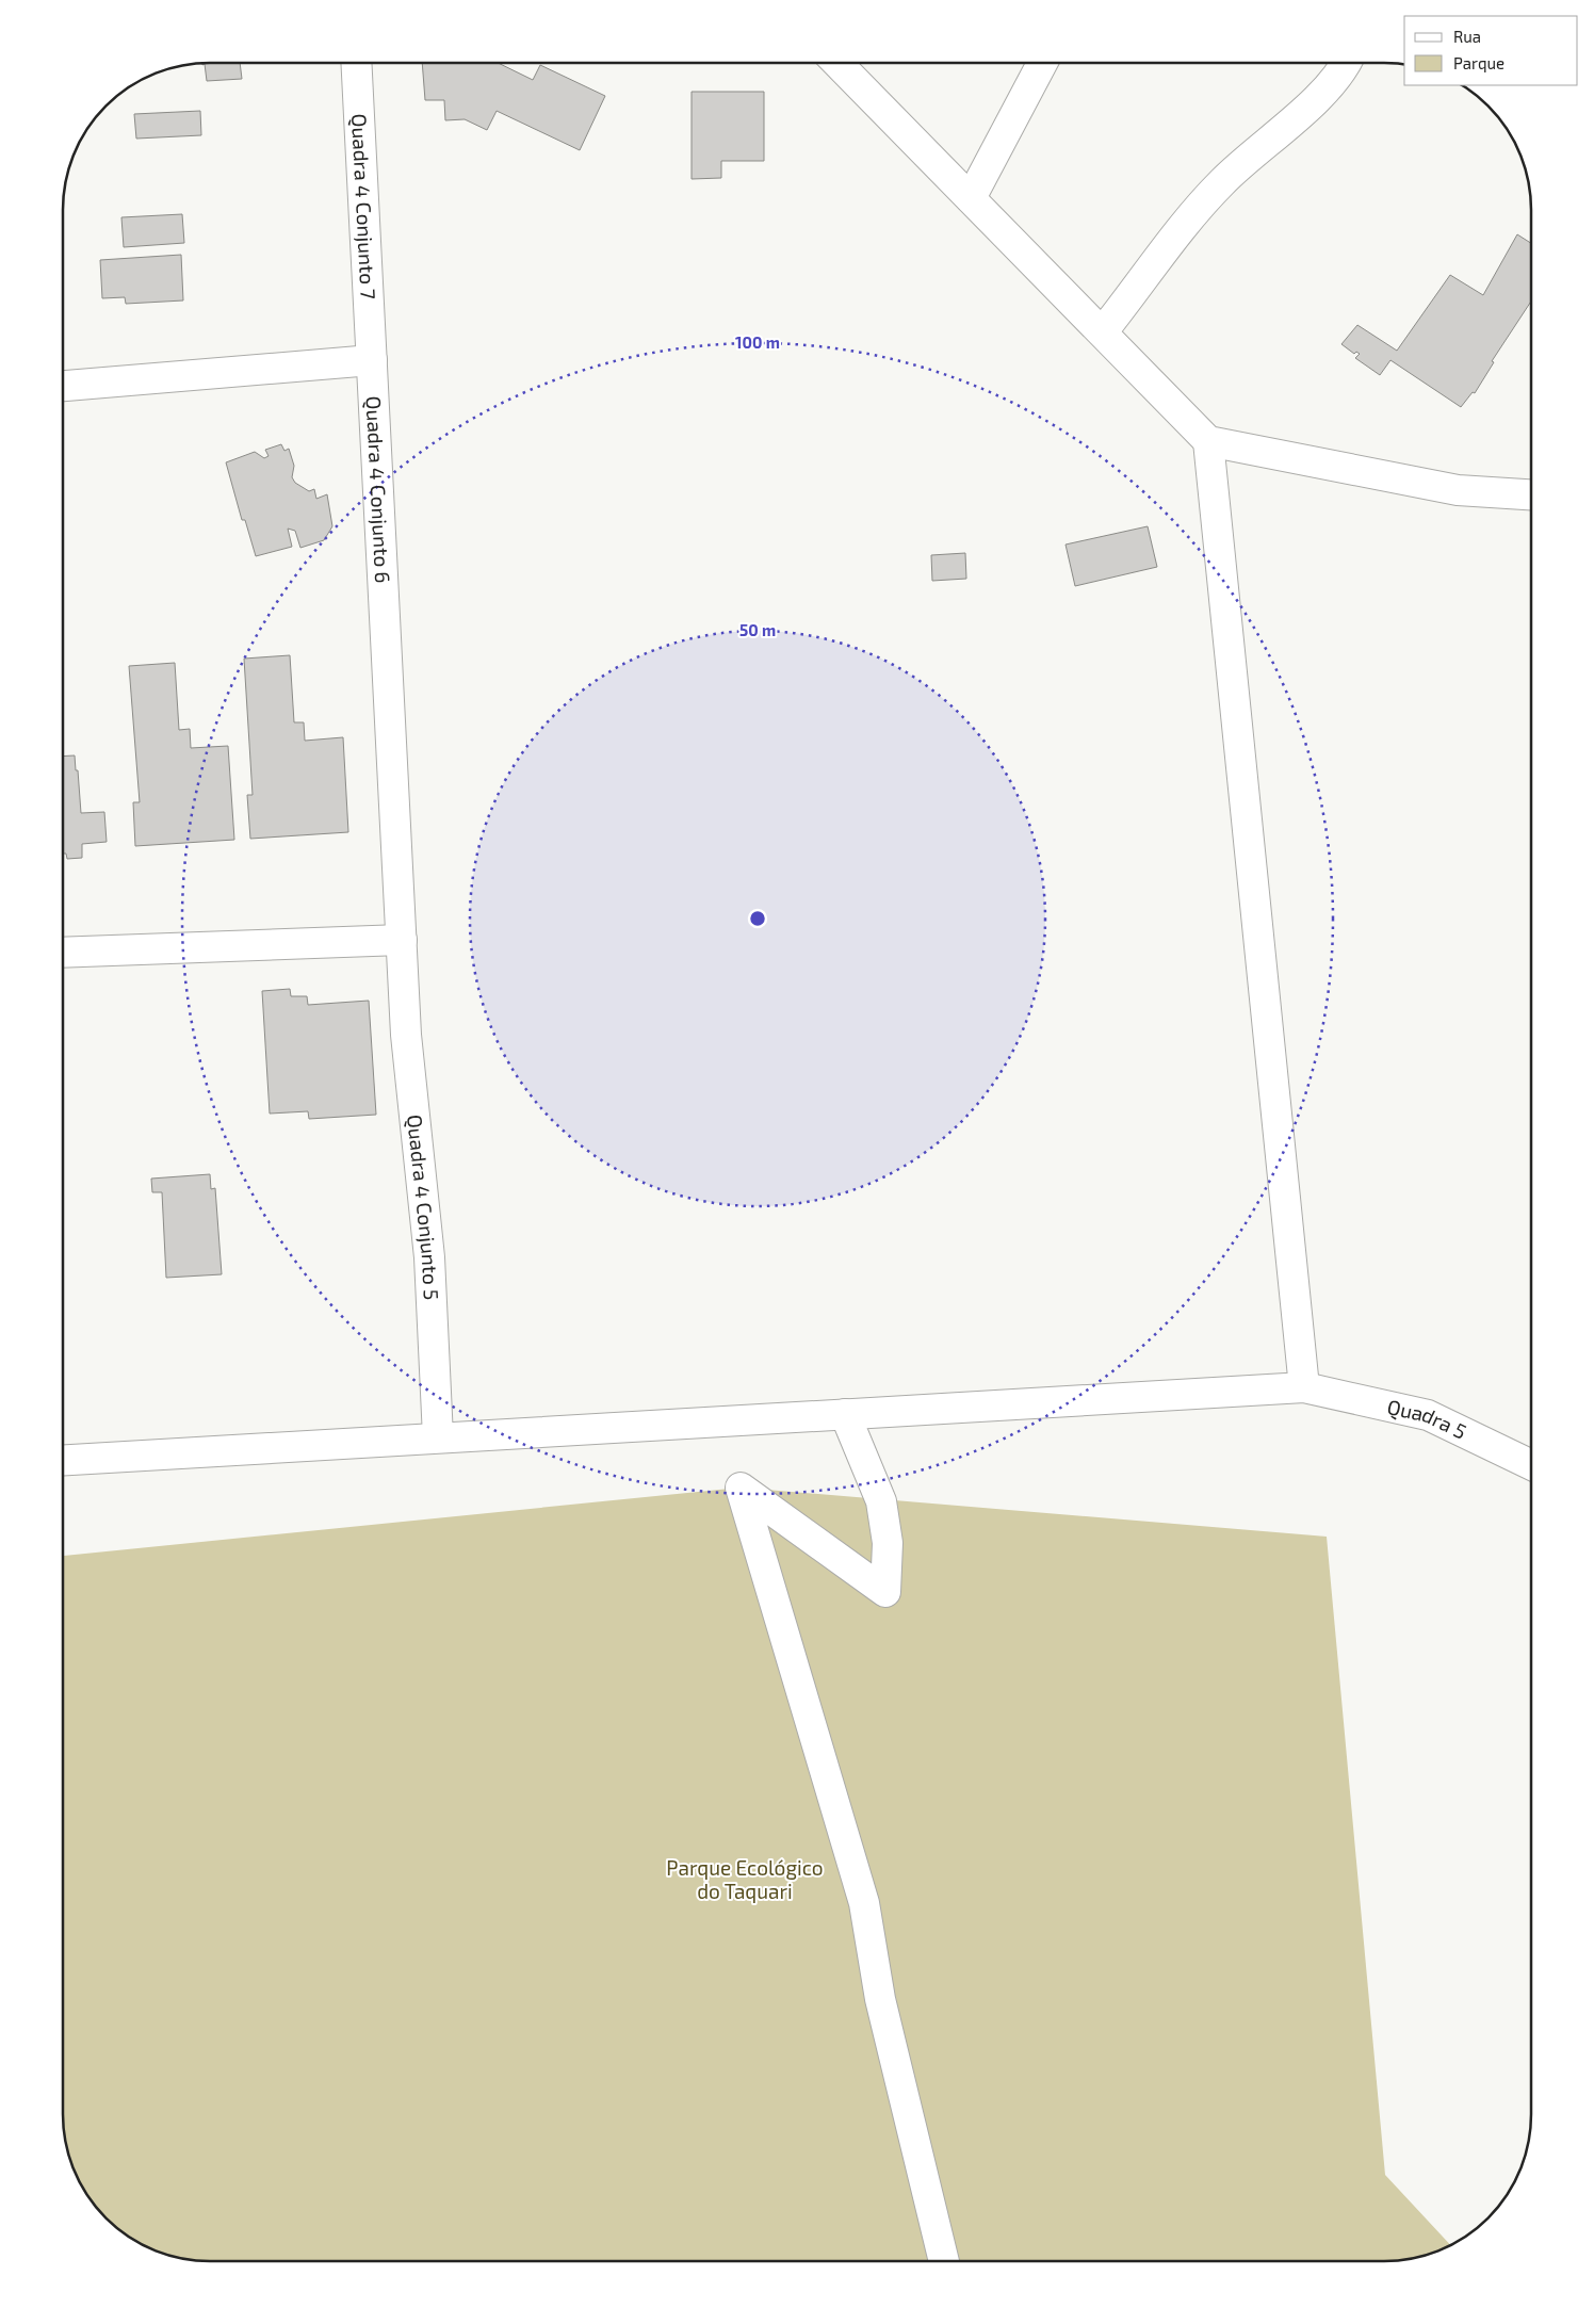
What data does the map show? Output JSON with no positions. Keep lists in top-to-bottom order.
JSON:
{
  "streets": {
    "street": [
      "Quadra 4 Conjunto 7",
      "Quadra 4 Conjunto 6",
      "Quadra 4 Conjunto 5",
      "Quadra 5"
    ]
  },
  "crossings": [
    ["Quadra 4 Conjunto 7", "Quadra 4 Conjunto 6"],
    ["Quadra 4 Conjunto 6", "Quadra 4 Conjunto 5"],
    ["Quadra 4 Conjunto 5", "Quadra 5"]
  ],
  "parks": ["Parque Ecológico do Taquari"],
  "legend": ["Rua", "Parque"],
  "rings": ["100 m", "50 m"]
}
